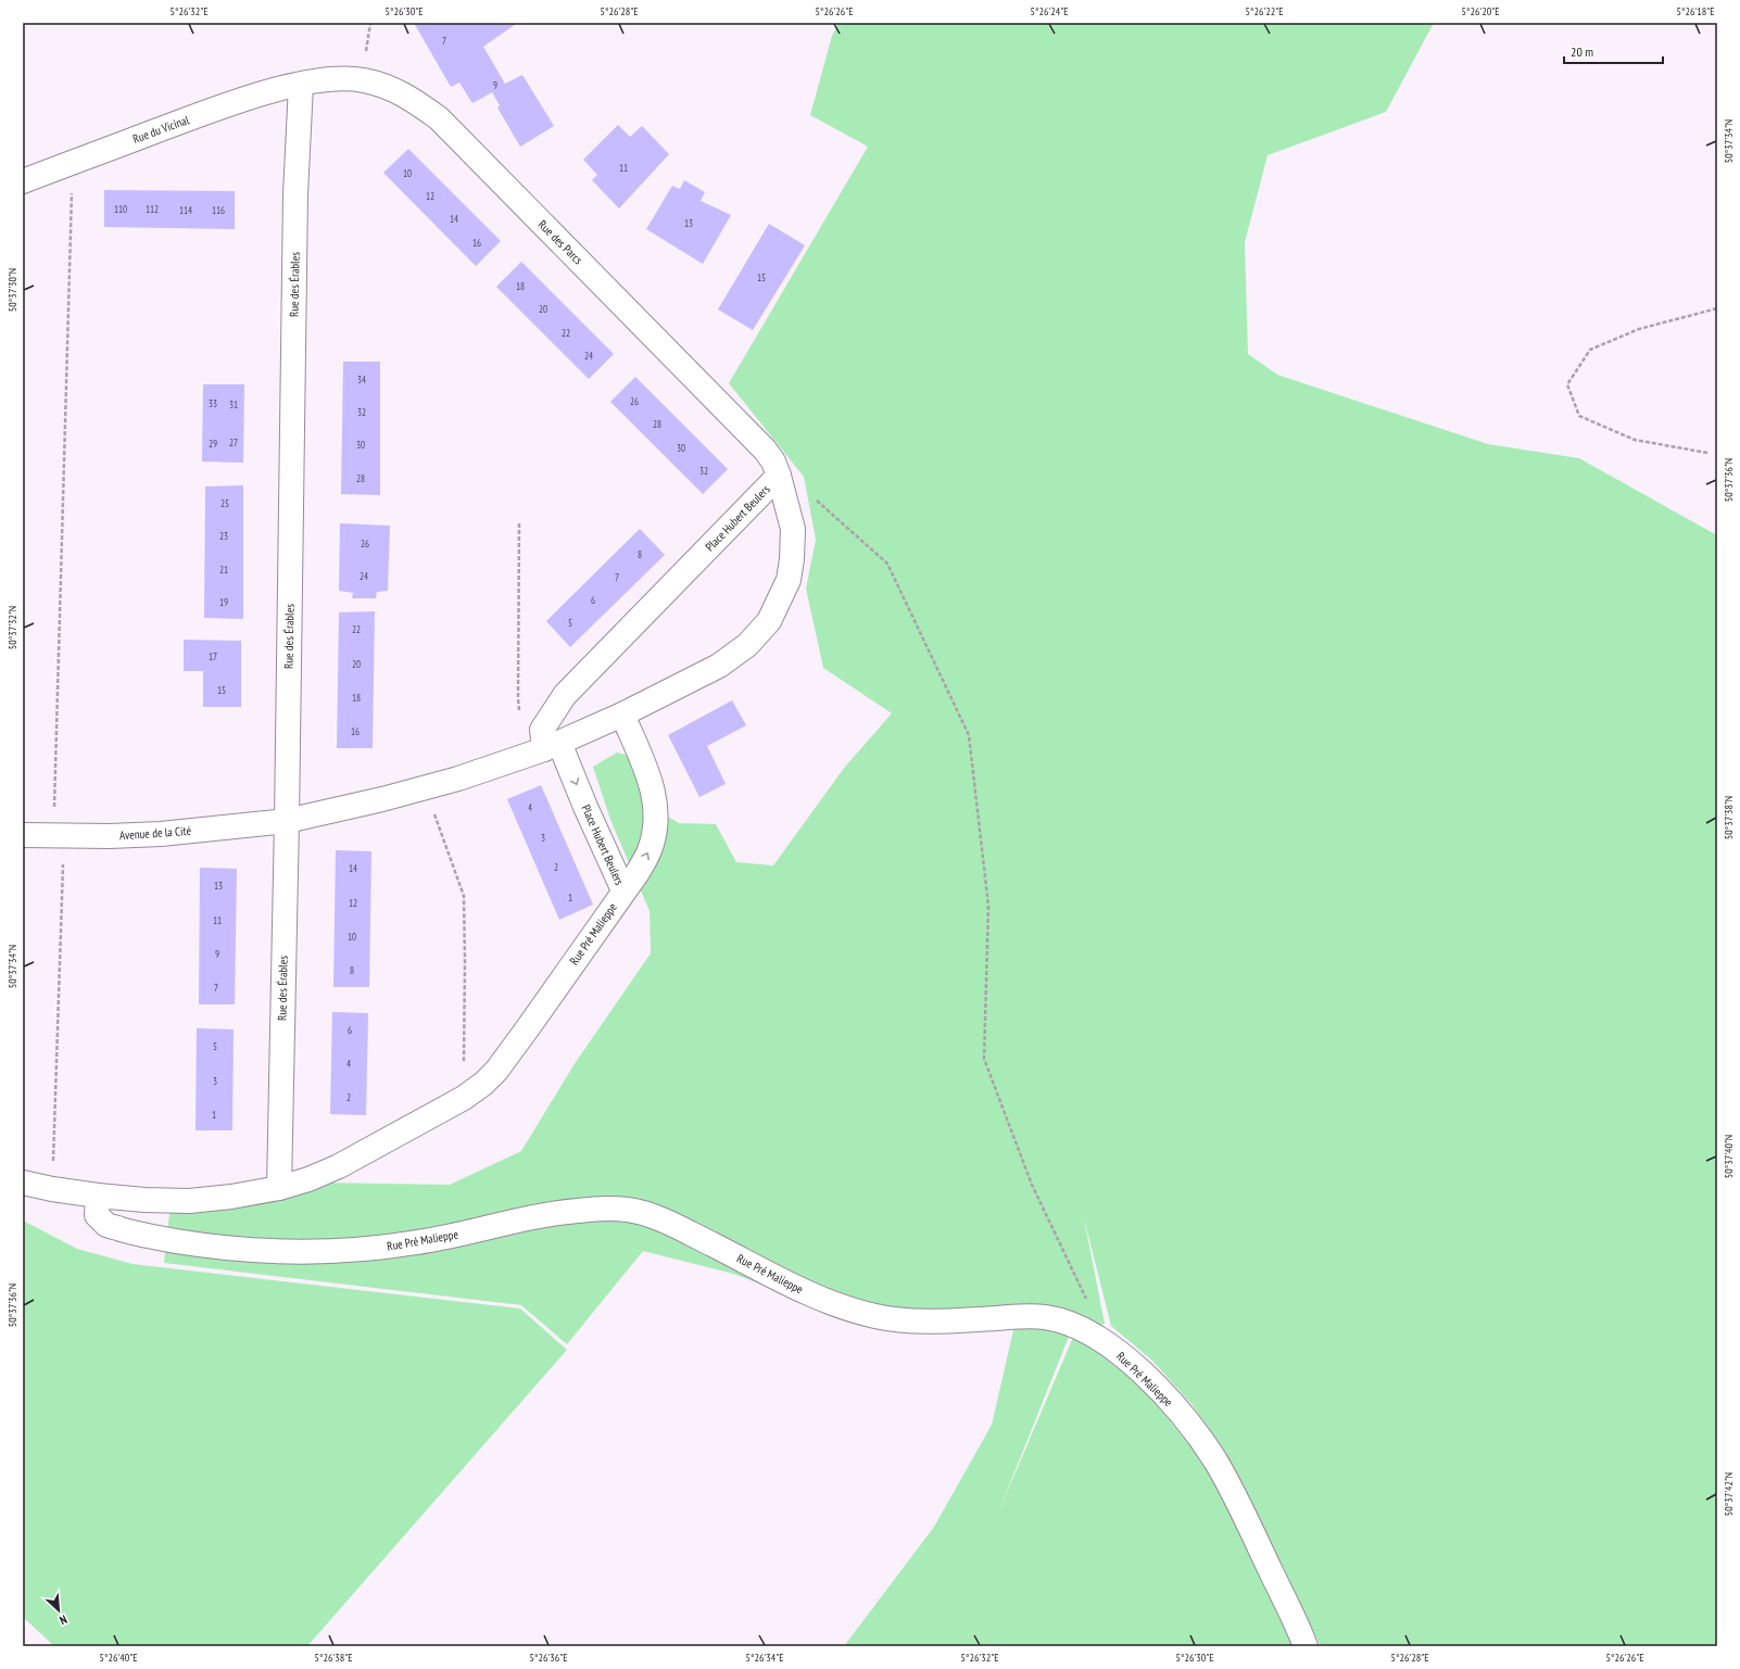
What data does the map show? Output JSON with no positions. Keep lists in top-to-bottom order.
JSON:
{
  "streets": {
    "street": [
      "Rue du Vicinal",
      "Rue des Parcs",
      "Rue des Érables",
      "Place Hubert Beulers",
      "Avenue de la Cité",
      "Rue Pré Malieppe"
    ]
  },
  "crossings": [
    ["Rue du Vicinal", "Rue des Parcs"],
    ["Rue du Vicinal", "Rue des Érables"],
    ["Rue des Parcs", "Rue des Érables"],
    ["Rue des Parcs", "Place Hubert Beulers"],
    ["Rue des Érables", "Place Hubert Beulers"],
    ["Rue des Érables", "Avenue de la Cité"],
    ["Rue des Érables", "Rue Pré Malieppe"],
    ["Place Hubert Beulers", "Avenue de la Cité"],
    ["Place Hubert Beulers", "Rue Pré Malieppe"]
  ],
  "house_numbers": [
    "7",
    "9",
    "11",
    "10",
    "12",
    "110",
    "112",
    "114",
    "116",
    "14",
    "13",
    "16",
    "15",
    "18",
    "20",
    "22",
    "24",
    "34",
    "26",
    "33",
    "31",
    "32",
    "28",
    "27",
    "29",
    "30",
    "30",
    "32",
    "28",
    "25",
    "23",
    "26",
    "8",
    "21",
    "24",
    "7",
    "6",
    "19",
    "5",
    "22",
    "17",
    "20",
    "15",
    "18",
    "16",
    "4",
    "3",
    "2",
    "14",
    "13",
    "1",
    "12",
    "11",
    "10",
    "9",
    "8",
    "7",
    "6",
    "5",
    "4",
    "3",
    "2",
    "1"
  ],
  "scale_bar": "20 m",
  "north": "bottom right",
  "coordinates": [
    "5°26'32\"E",
    "5°26'30\"E",
    "5°26'28\"E",
    "5°26'26\"E",
    "5°26'24\"E",
    "5°26'22\"E",
    "5°26'20\"E",
    "5°26'18\"E",
    "50°37'34\"N",
    "50°37'30\"N",
    "50°37'36\"N",
    "50°37'32\"N",
    "50°37'38\"N",
    "50°37'40\"N",
    "50°37'42\"N",
    "5°26'40\"E",
    "5°26'38\"E",
    "5°26'36\"E",
    "5°26'34\"E"
  ]
}
